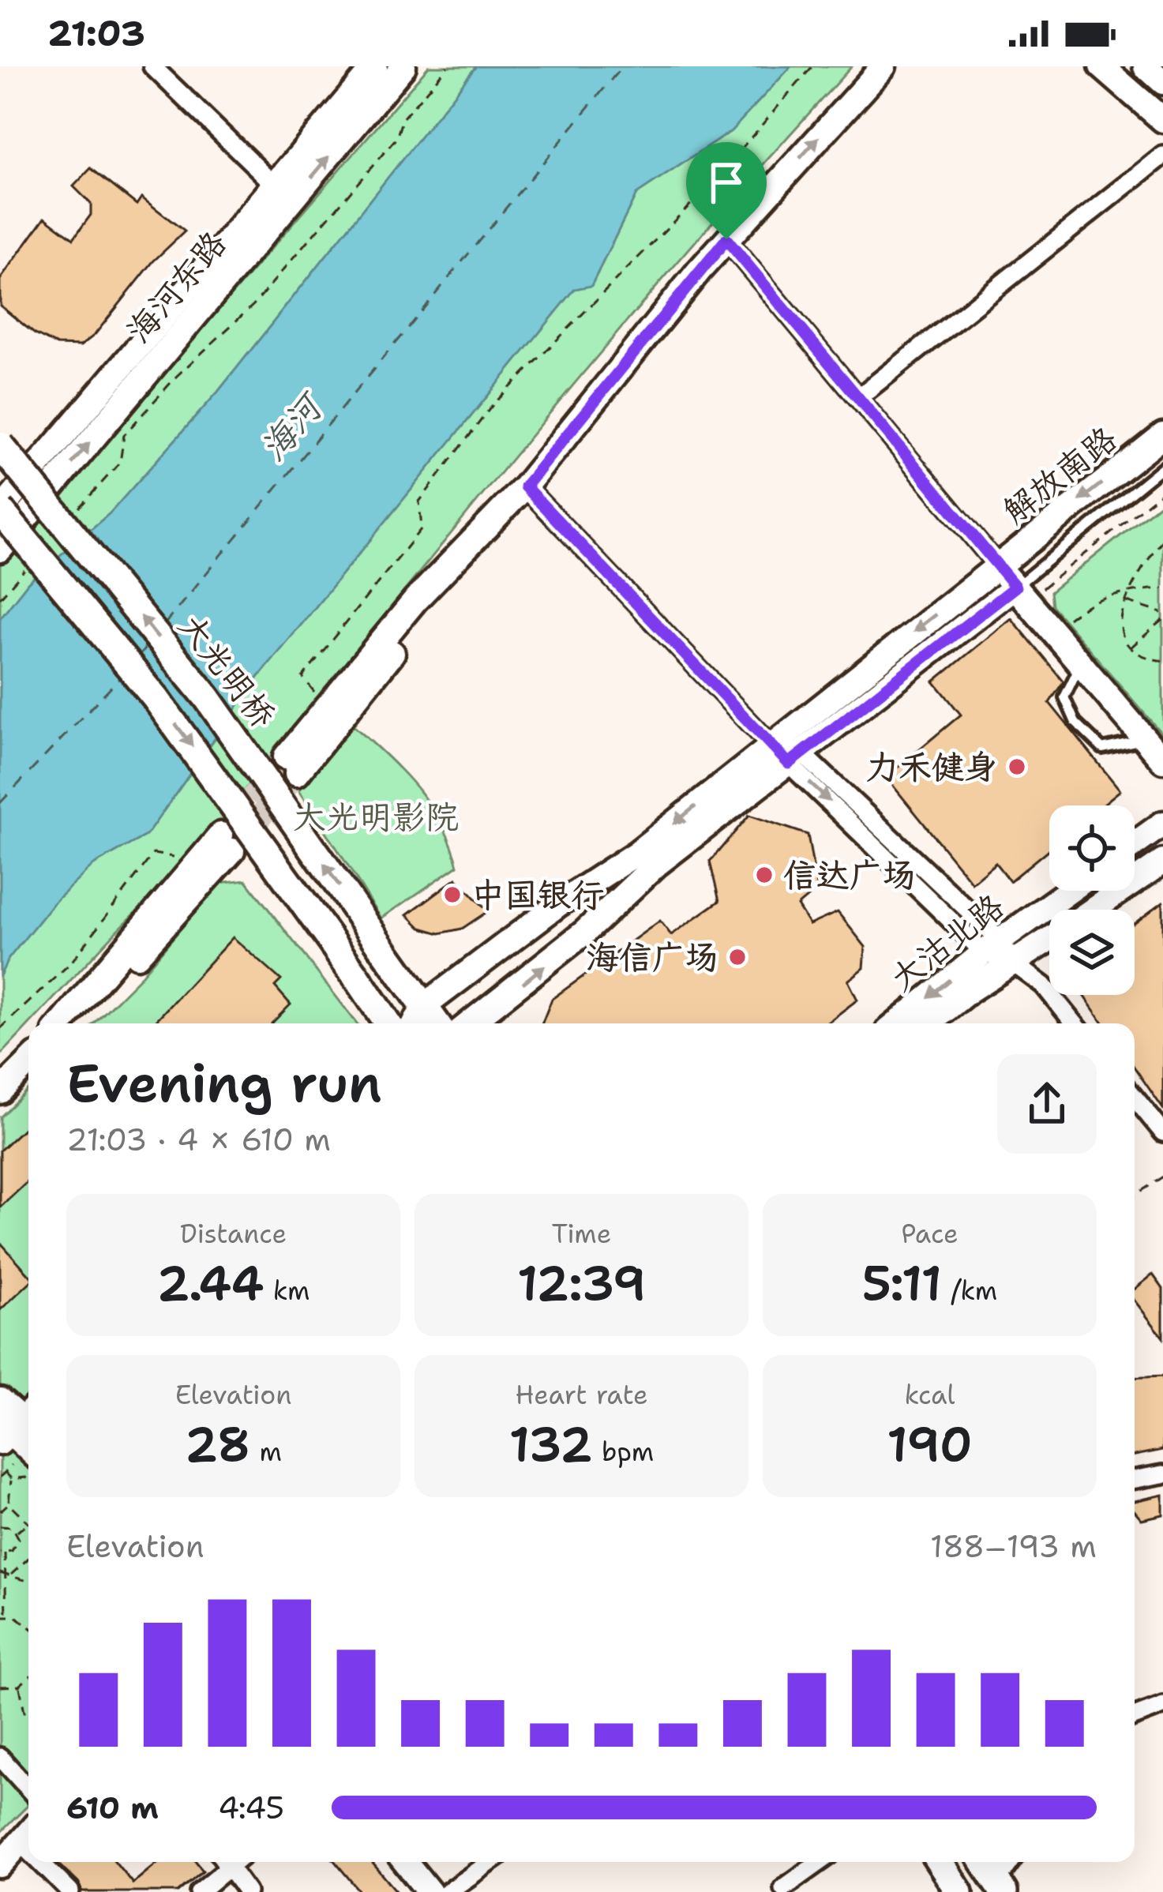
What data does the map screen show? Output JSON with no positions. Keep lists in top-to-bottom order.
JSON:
{
  "streets": {
    "main road": [
      "海河东路",
      "解放南路",
      "大光明桥",
      "大沽北路"
    ]
  },
  "crossings": [
    ["解放南路", "大光明桥"]
  ],
  "water": ["海河"],
  "parks": ["大光明影院"],
  "places": [
    "力禾健身",
    "信达广场",
    "中国银行",
    "海信广场"
  ],
  "page": {
    "status": "21:03",
    "heading": ["Evening run", "21:03 · 4 × 610 m"],
    "stats": [
      ["Distance", "2.44 km"],
      ["Time", "12:39"],
      ["Pace", "5:11 /km"],
      ["Elevation", "28 m"],
      ["Heart rate", "132 bpm"],
      ["kcal", "190"]
    ],
    "chart": ["Elevation", "188–193 m"],
    "list": [
      {
        "name": "610 m",
        "note": "4:45"
      }
    ]
  }
}
